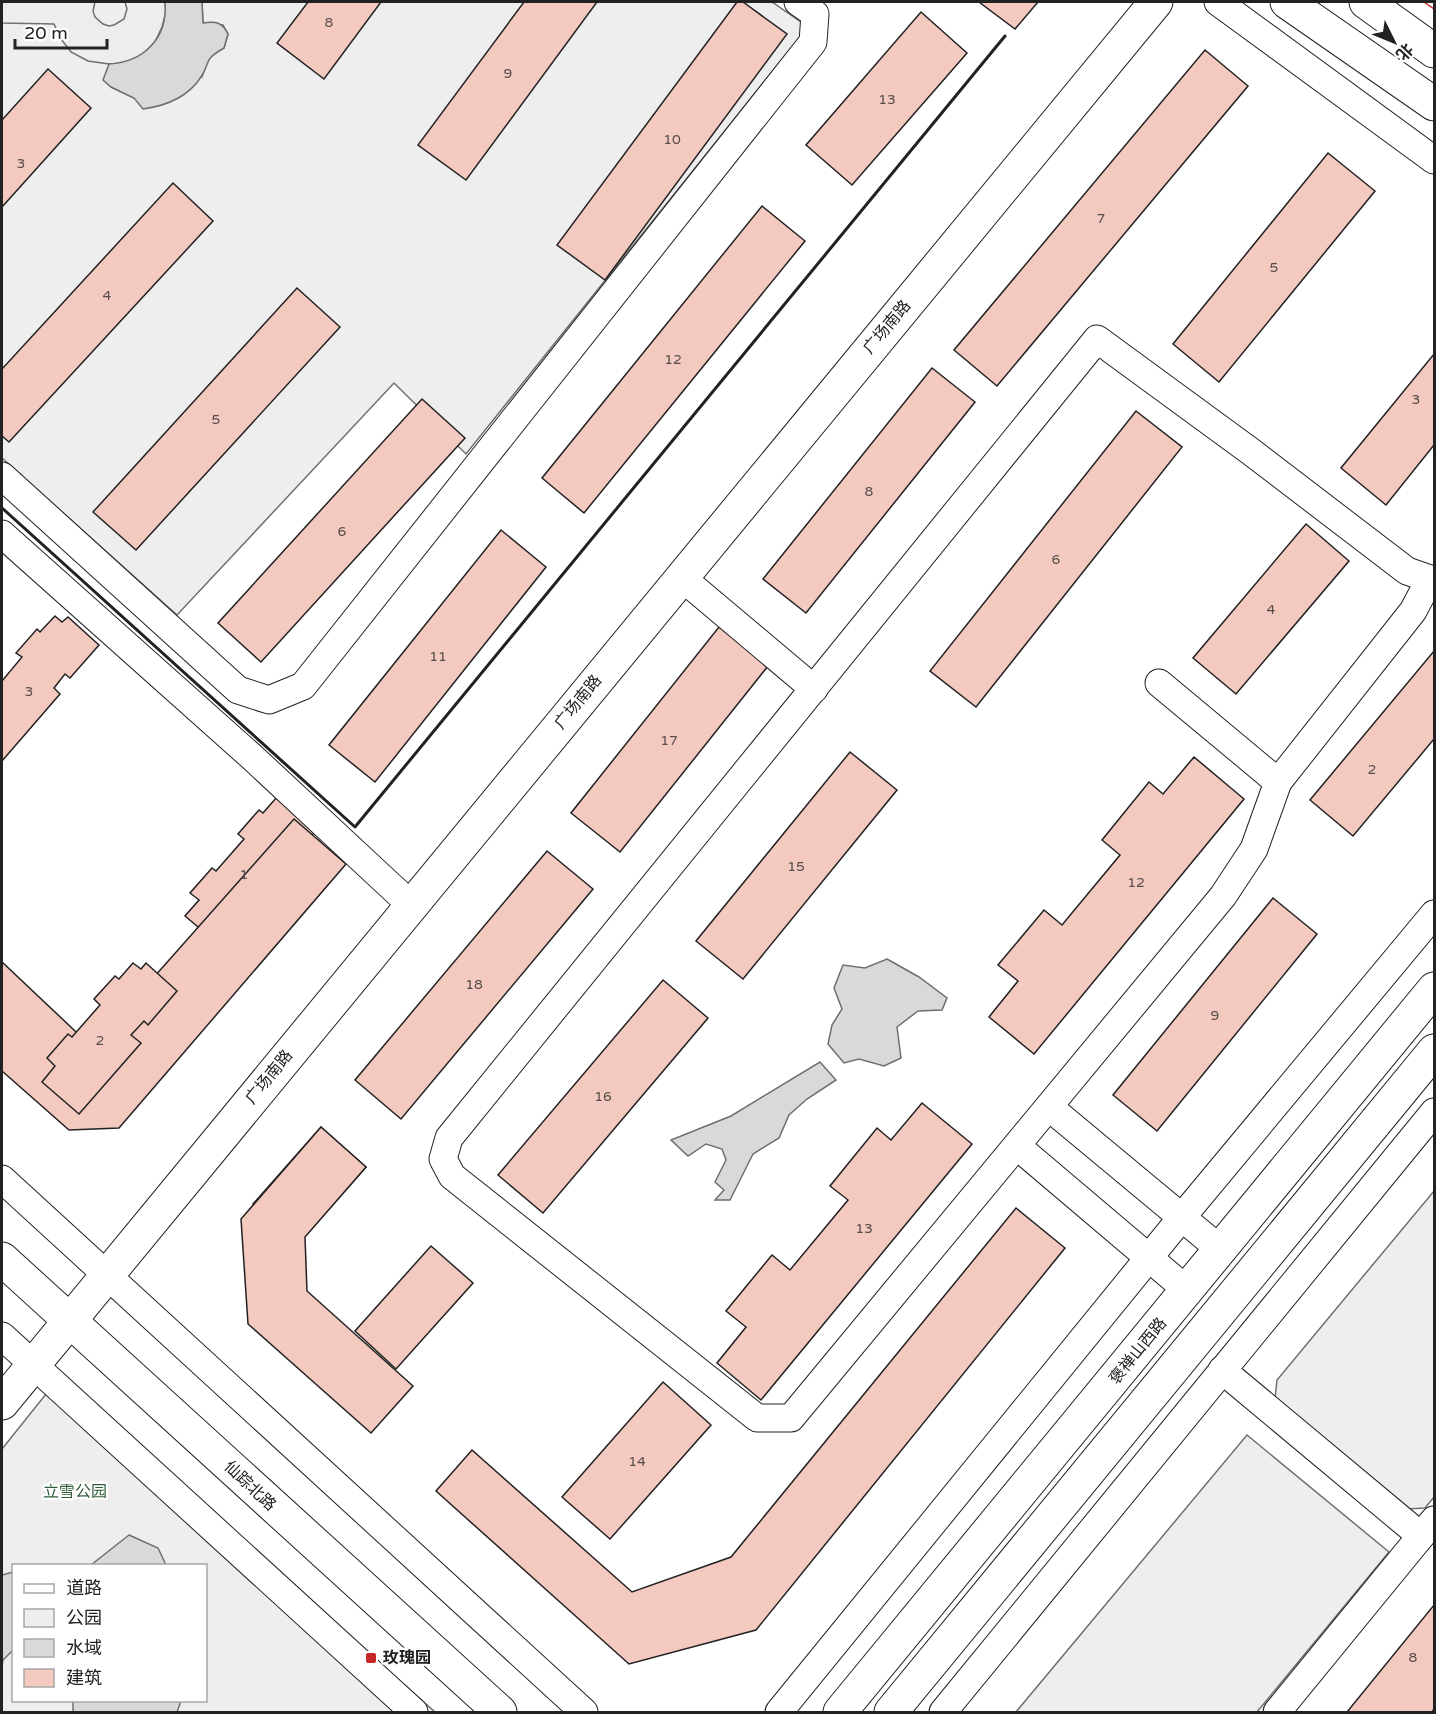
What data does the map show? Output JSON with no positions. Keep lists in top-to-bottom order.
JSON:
{
  "streets": {
    "main road": ["广场南路", "褒禅山西路", "仙踪北路"]
  },
  "crossings": [
    ["广场南路", "仙踪北路"]
  ],
  "parks": ["立雪公园"],
  "places": {
    "transit": ["玫瑰园"]
  },
  "house_numbers": [
    "8",
    "9",
    "13",
    "10",
    "3",
    "7",
    "5",
    "4",
    "12",
    "3",
    "5",
    "8",
    "6",
    "6",
    "4",
    "11",
    "3",
    "17",
    "2",
    "15",
    "1",
    "12",
    "18",
    "9",
    "2",
    "16",
    "13",
    "14",
    "8"
  ],
  "legend": [
    "道路",
    "公园",
    "水域",
    "建筑"
  ],
  "scale_bar": "20 m",
  "north": "bottom right"
}
